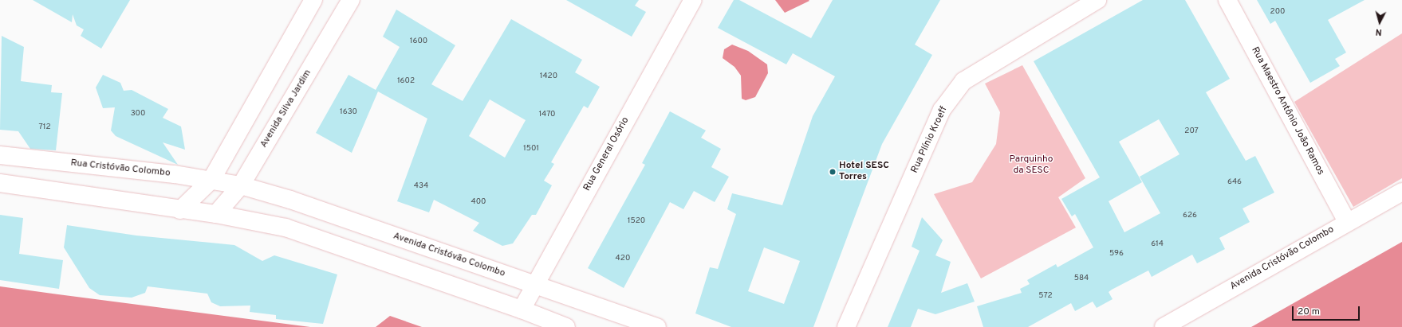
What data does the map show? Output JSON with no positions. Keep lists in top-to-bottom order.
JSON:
{
  "streets": {
    "street": [
      "Avenida Silva Jardim",
      "Rua Maestro Antônio João Ramos",
      "Rua Plínio Kroeff",
      "Rua General Osório",
      "Rua Cristóvão Colombo",
      "Avenida Cristóvão Colombo"
    ]
  },
  "crossings": [
    ["Avenida Silva Jardim", "Rua Cristóvão Colombo"],
    ["Avenida Silva Jardim", "Avenida Cristóvão Colombo"],
    ["Rua Maestro Antônio João Ramos", "Avenida Cristóvão Colombo"],
    ["Rua General Osório", "Avenida Cristóvão Colombo"],
    ["Rua Cristóvão Colombo", "Avenida Cristóvão Colombo"]
  ],
  "parks": ["Parquinho da SESC"],
  "places": ["Hotel SESC Torres"],
  "house_numbers": [
    "200",
    "1600",
    "1420",
    "1602",
    "1630",
    "300",
    "1470",
    "712",
    "207",
    "1501",
    "646",
    "434",
    "400",
    "626",
    "1520",
    "614",
    "596",
    "420",
    "584",
    "572"
  ],
  "scale_bar": "20 m",
  "north": "bottom"
}
